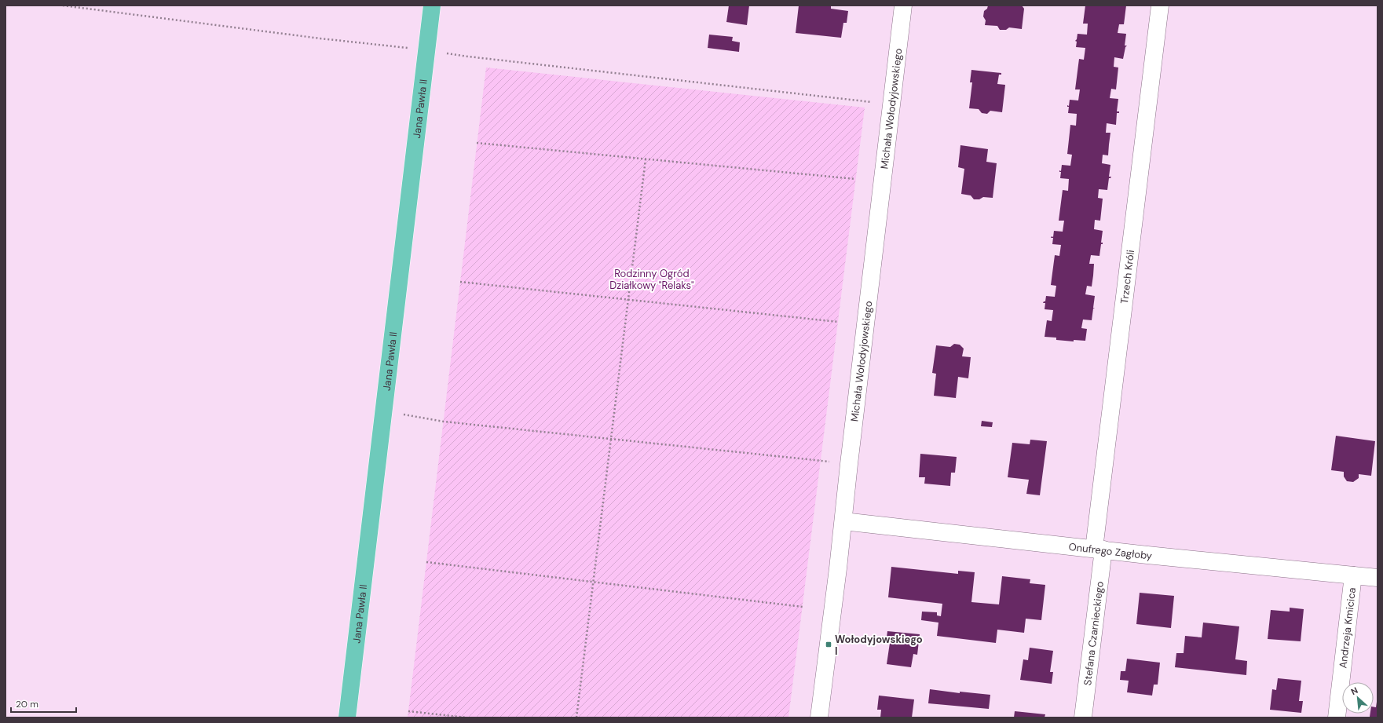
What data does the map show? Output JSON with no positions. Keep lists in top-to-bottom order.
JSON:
{
  "streets": {
    "main road": ["Jana Pawła II"],
    "street": [
      "Michała Wołodyjowskiego",
      "Trzech Króli",
      "Onufrego Zagłoby",
      "Andrzeja Kmicica",
      "Stefana Czarnieckiego"
    ]
  },
  "crossings": [
    ["Michała Wołodyjowskiego", "Onufrego Zagłoby"],
    ["Trzech Króli", "Onufrego Zagłoby"],
    ["Trzech Króli", "Stefana Czarnieckiego"],
    ["Onufrego Zagłoby", "Andrzeja Kmicica"],
    ["Onufrego Zagłoby", "Stefana Czarnieckiego"]
  ],
  "parks": ["Rodzinny Ogród Działkowy \"Relaks\""],
  "places": {
    "transit": ["Wołodyjowskiego I"]
  },
  "scale_bar": "20 m",
  "north": "top left"
}
